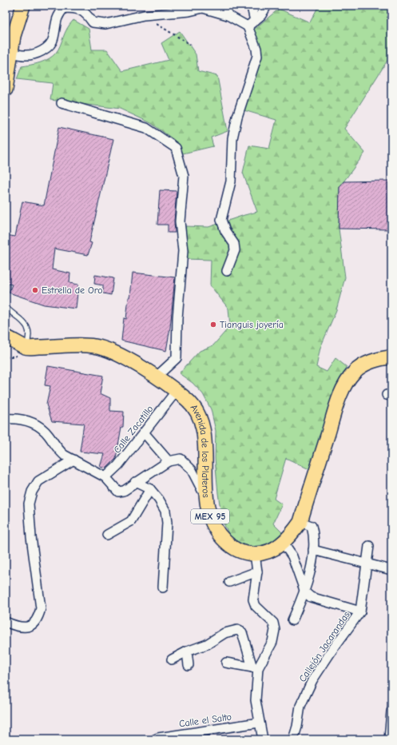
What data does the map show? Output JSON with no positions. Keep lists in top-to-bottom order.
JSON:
{
  "streets": {
    "main road": ["Avenida de los Plateros", "MEX 95"],
    "street": ["Calle Zacatillo", "Callejón Jacarandas", "Calle el Salto"]
  },
  "crossings": [
    ["Calle Zacatillo", "Avenida de los Plateros"]
  ],
  "places": ["Estrella de Oro", "Tianguis joyería"]
}
